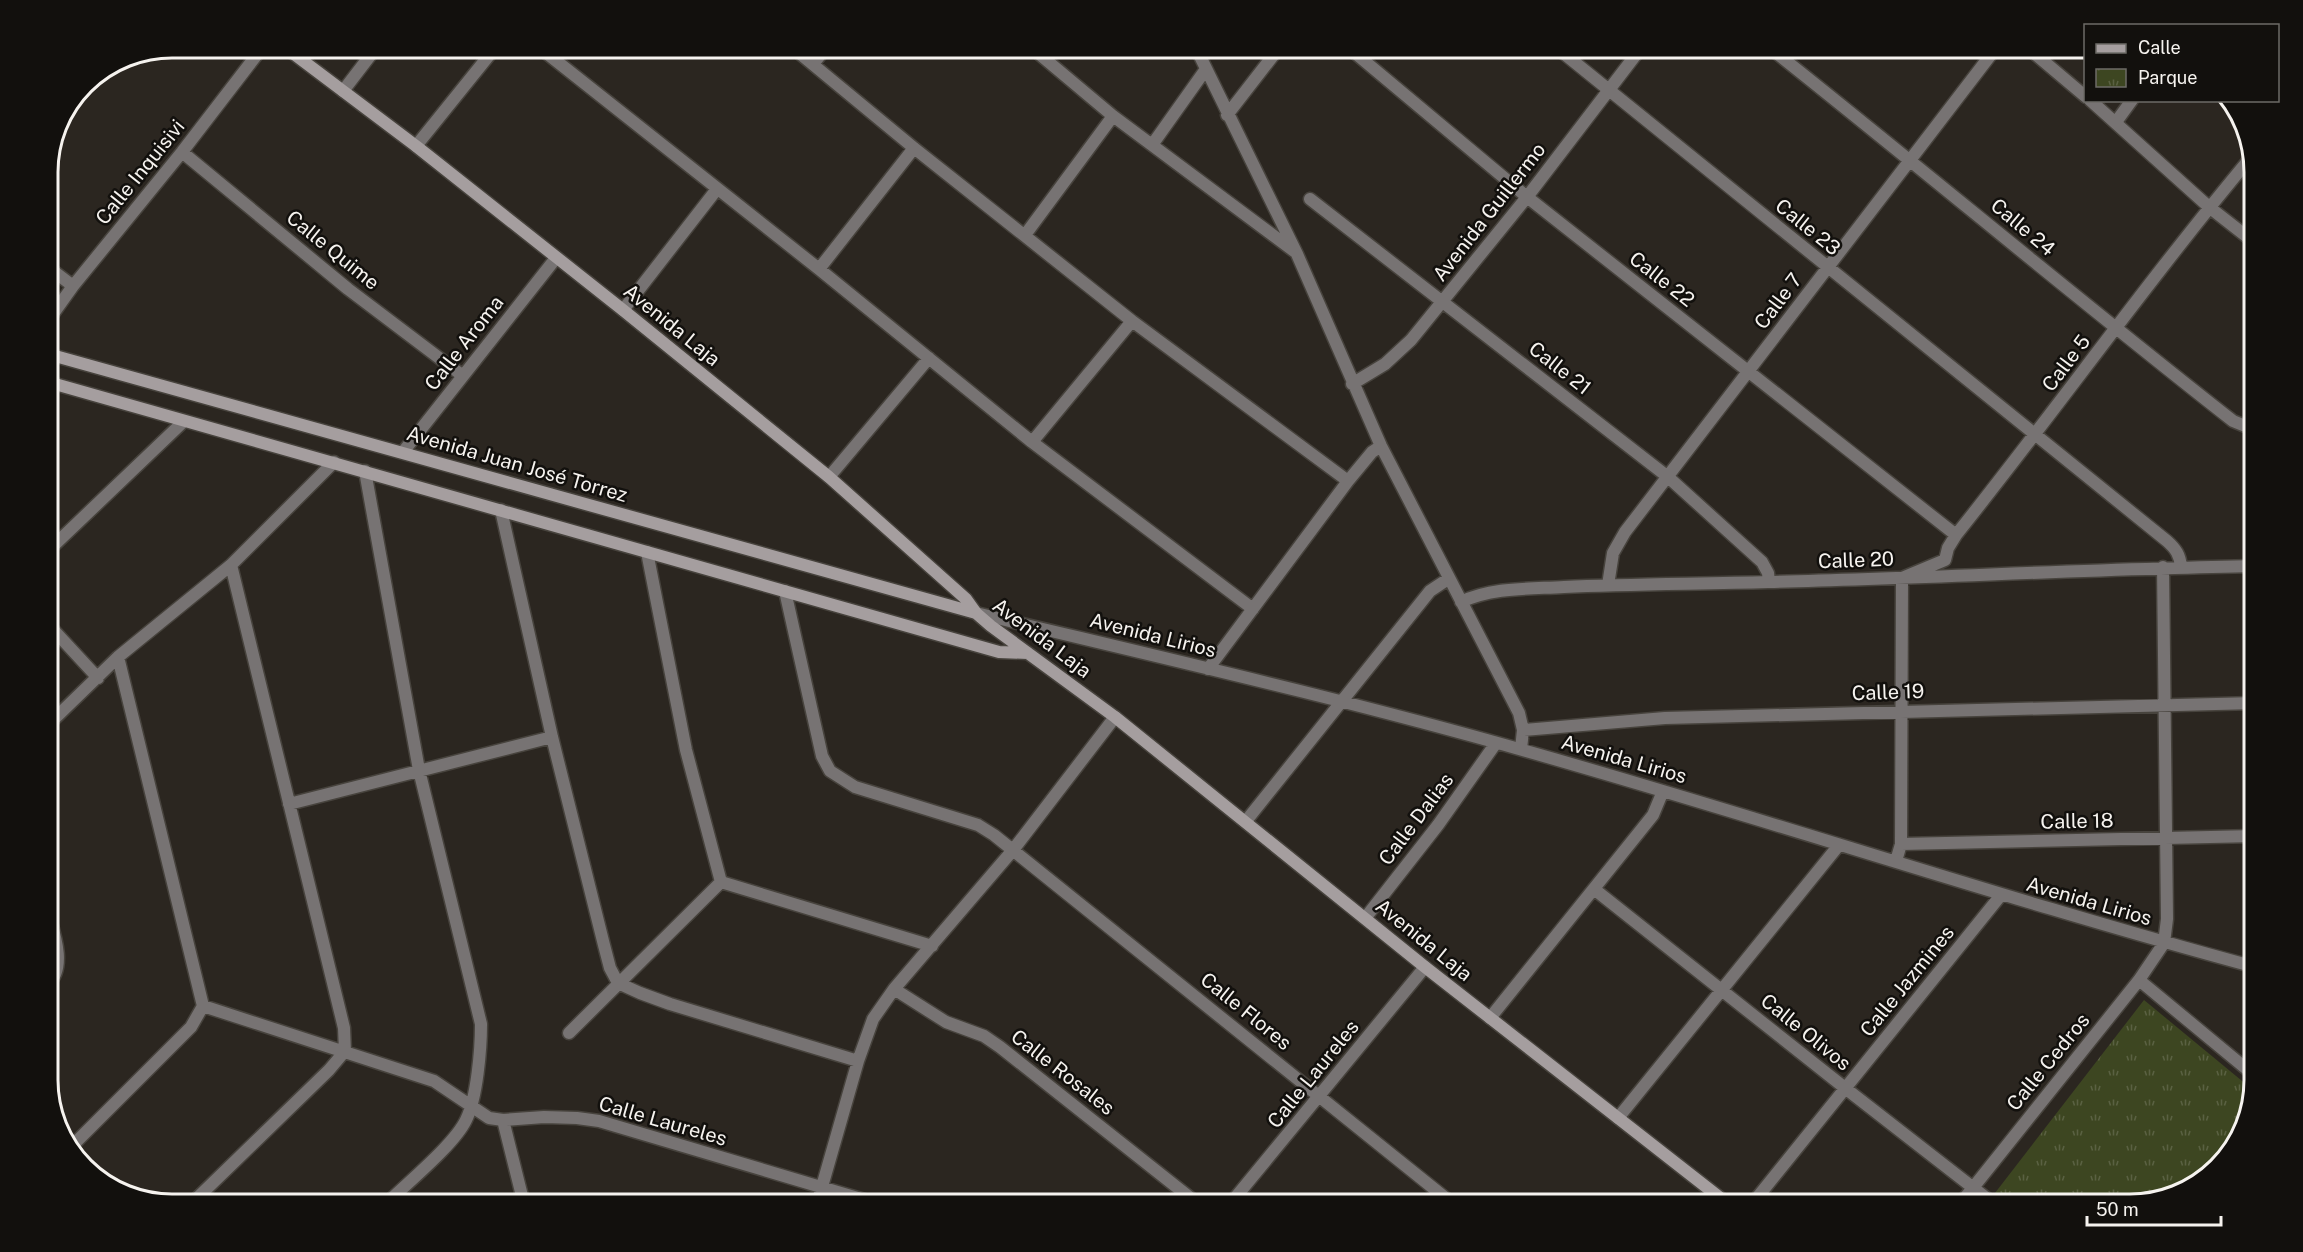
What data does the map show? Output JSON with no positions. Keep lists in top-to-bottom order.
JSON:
{
  "streets": {
    "street": [
      "Calle Inquisivi",
      "Avenida Guillermo",
      "Calle 23",
      "Calle 24",
      "Calle Quime",
      "Calle 22",
      "Calle 7",
      "Avenida Laja",
      "Calle Aroma",
      "Calle 5",
      "Calle 21",
      "Avenida Juan José Torrez",
      "Calle 20",
      "Avenida Lirios",
      "Calle 19",
      "Calle Dalias",
      "Calle 18",
      "Calle Jazmines",
      "Calle Flores",
      "Calle Olivos",
      "Calle Cedros",
      "Calle Rosales",
      "Calle Laureles"
    ]
  },
  "crossings": [
    ["Calle Inquisivi", "Calle Quime"],
    ["Avenida Guillermo", "Calle 23"],
    ["Avenida Guillermo", "Calle 22"],
    ["Avenida Guillermo", "Calle 21"],
    ["Calle 23", "Calle 7"],
    ["Calle 23", "Calle 5"],
    ["Calle 23", "Calle 20"],
    ["Calle 24", "Calle 7"],
    ["Calle 24", "Calle 5"],
    ["Calle Quime", "Calle Aroma"],
    ["Calle 22", "Calle 7"],
    ["Calle 22", "Calle 5"],
    ["Calle 7", "Calle 21"],
    ["Calle 7", "Calle 20"],
    ["Avenida Laja", "Calle Aroma"],
    ["Avenida Laja", "Avenida Juan José Torrez"],
    ["Avenida Laja", "Avenida Lirios"],
    ["Avenida Laja", "Calle Dalias"],
    ["Avenida Laja", "Calle Laureles"],
    ["Calle Aroma", "Avenida Juan José Torrez"],
    ["Calle 5", "Calle 20"],
    ["Calle 21", "Calle 20"],
    ["Avenida Juan José Torrez", "Avenida Lirios"],
    ["Avenida Lirios", "Calle Dalias"],
    ["Avenida Lirios", "Calle Jazmines"],
    ["Avenida Lirios", "Calle Cedros"],
    ["Calle Jazmines", "Calle Olivos"],
    ["Calle Flores", "Calle Laureles"],
    ["Calle Olivos", "Calle Cedros"]
  ],
  "legend": ["Calle", "Parque"],
  "scale_bar": "50 m"
}
